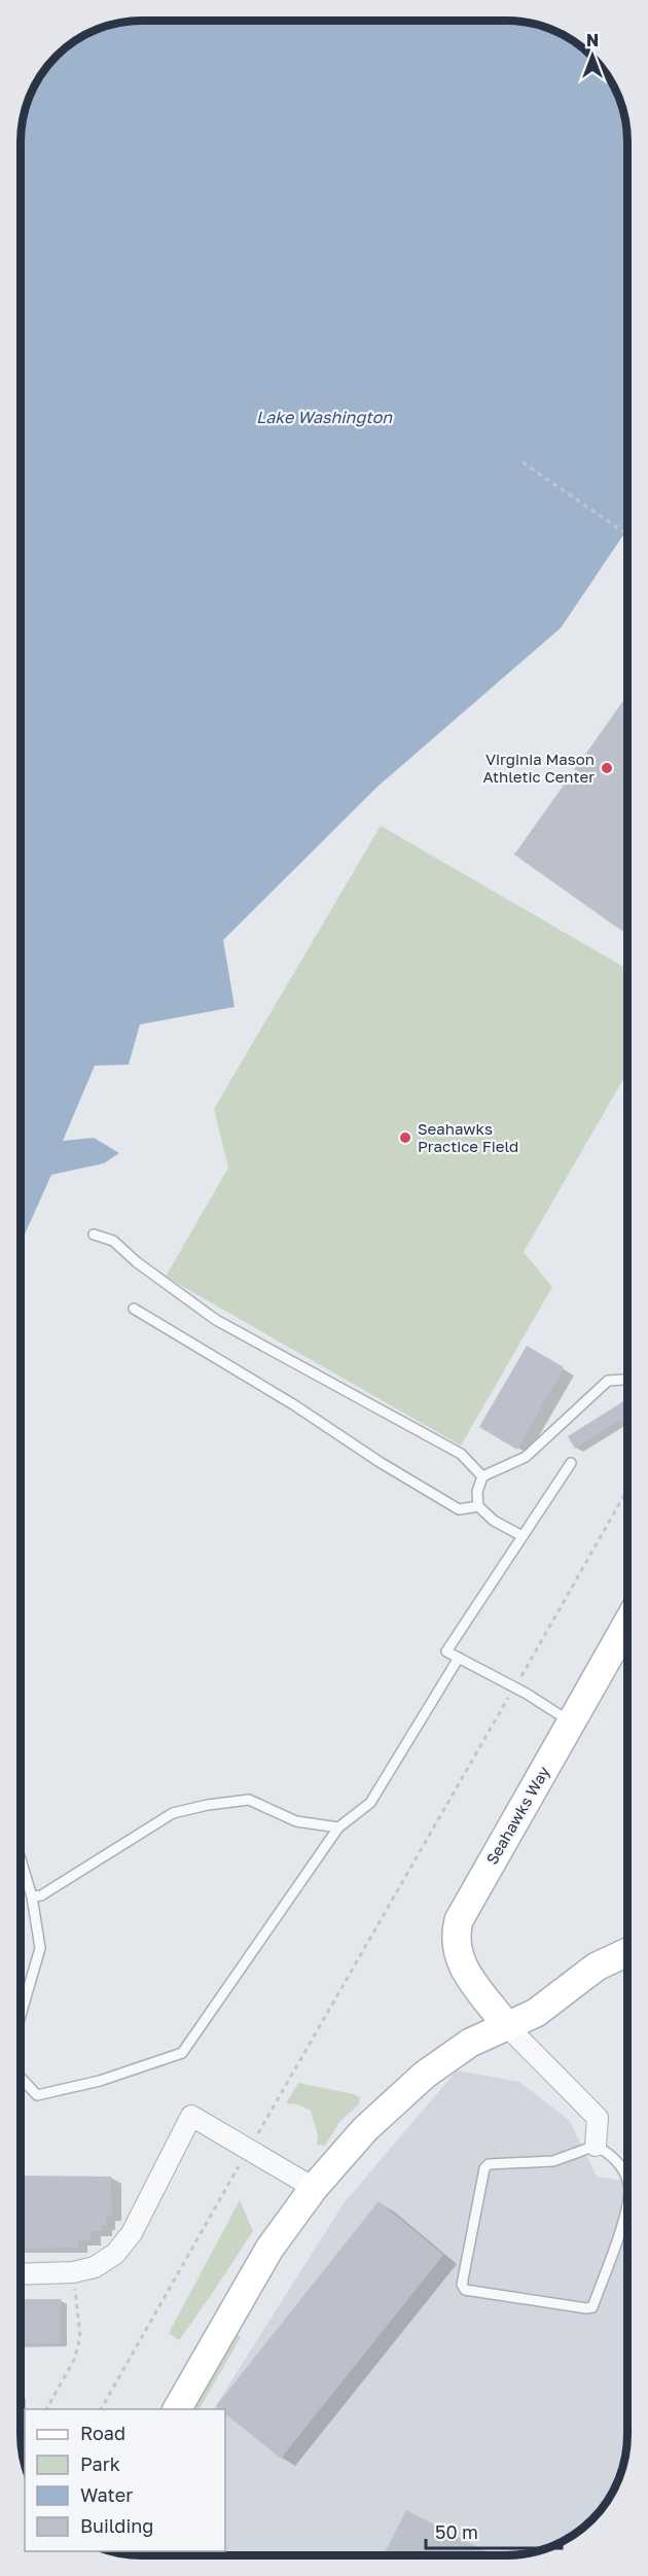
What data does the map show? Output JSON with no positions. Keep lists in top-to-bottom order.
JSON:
{
  "streets": {
    "street": ["Seahawks Way"]
  },
  "water": ["Lake Washington"],
  "places": ["Virginia Mason Athletic Center", "Seahawks Practice Field"],
  "legend": [
    "Road",
    "Park",
    "Water",
    "Building"
  ],
  "scale_bar": "50 m",
  "north": "top"
}
